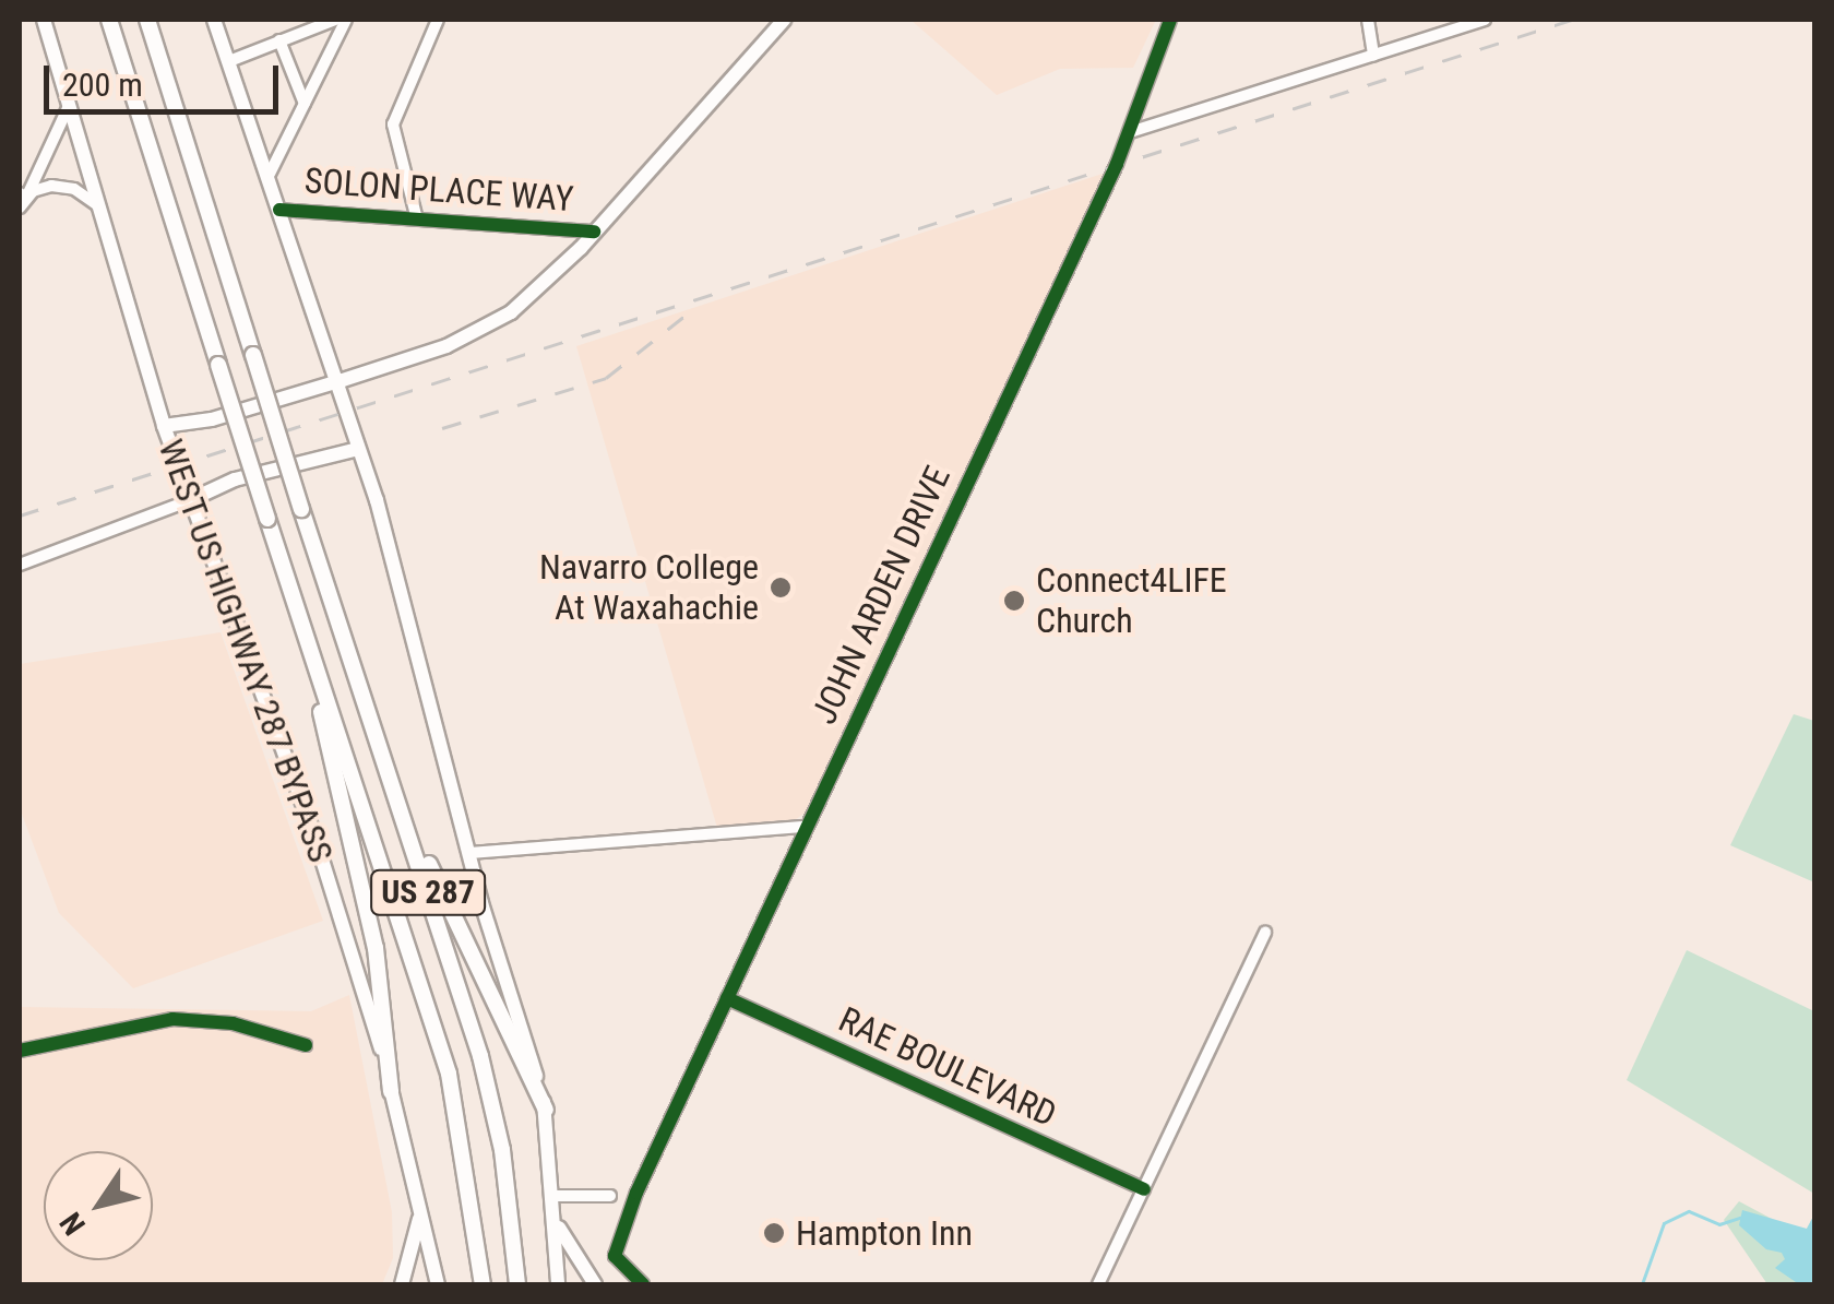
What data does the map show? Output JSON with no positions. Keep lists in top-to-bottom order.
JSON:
{
  "streets": {
    "highway": ["US 287"],
    "main road": ["WEST US HIGHWAY 287 BYPASS"],
    "street": ["SOLON PLACE WAY", "JOHN ARDEN DRIVE", "RAE BOULEVARD"]
  },
  "crossings": [
    ["JOHN ARDEN DRIVE", "RAE BOULEVARD"]
  ],
  "places": ["Navarro College At Waxahachie", "Connect4LIFE Church", "Hampton Inn"],
  "scale_bar": "200 m",
  "north": "bottom left"
}
